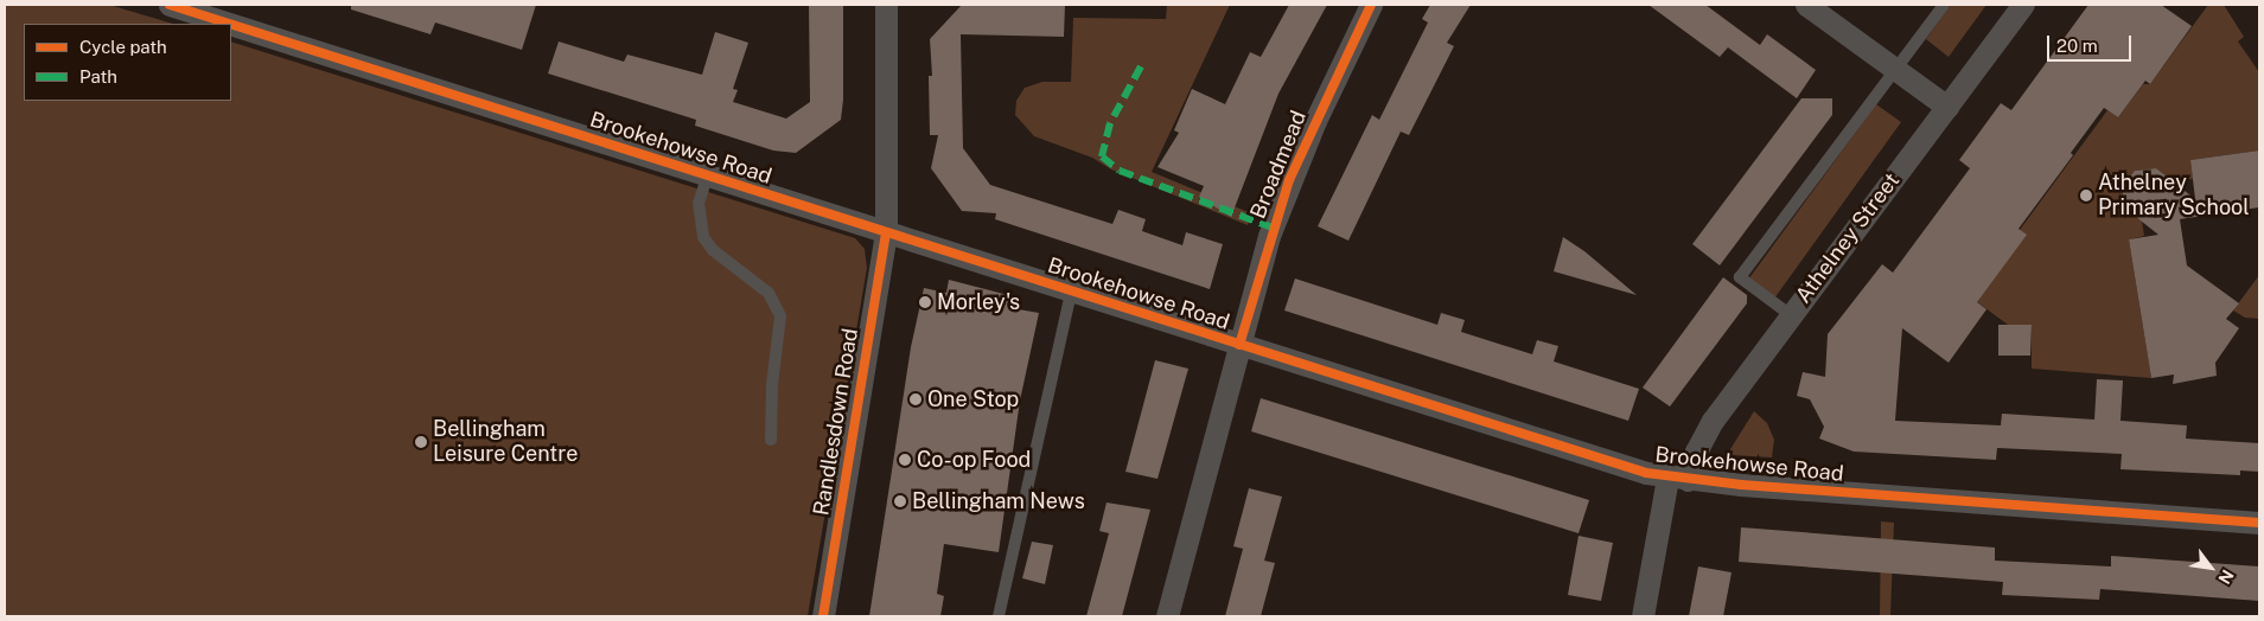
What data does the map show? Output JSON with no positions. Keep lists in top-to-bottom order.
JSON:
{
  "streets": {
    "street": [
      "Brookehowse Road",
      "Broadmead",
      "Athelney Street",
      "Randlesdown Road"
    ]
  },
  "crossings": [
    ["Brookehowse Road", "Broadmead"],
    ["Brookehowse Road", "Athelney Street"],
    ["Brookehowse Road", "Randlesdown Road"]
  ],
  "places": [
    "Athelney Primary School",
    "Morley's",
    "One Stop",
    "Bellingham Leisure Centre",
    "Co-op Food",
    "Bellingham News"
  ],
  "legend": ["Cycle path", "Path"],
  "scale_bar": "20 m",
  "north": "bottom right"
}
